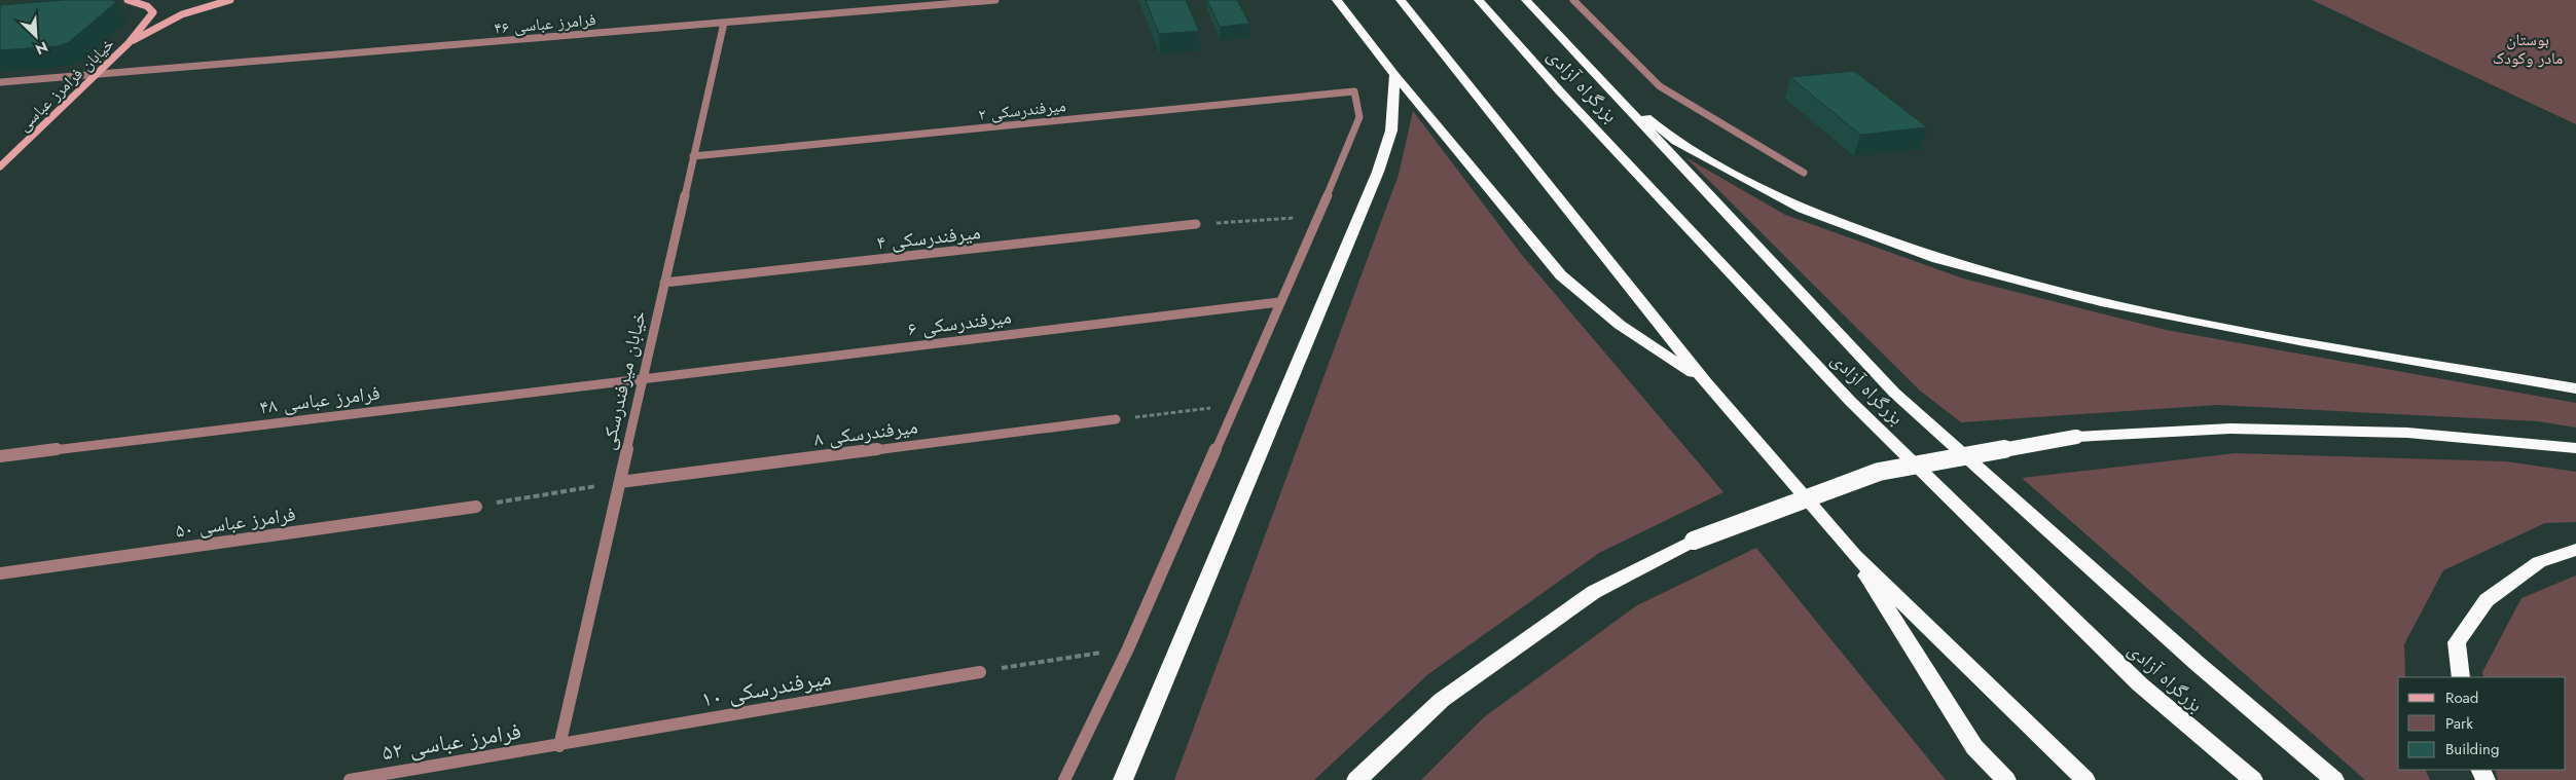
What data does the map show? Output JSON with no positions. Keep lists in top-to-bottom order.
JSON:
{
  "streets": {
    "highway": ["بزرگراه آزادی"],
    "street": [
      "فرامرز عباسی ۴۶",
      "خیابان فرامرز عباسی",
      "میرفندرسکی ۲",
      "میرفندرسکی ۴",
      "میرفندرسکی ۶",
      "خیابان میرفندرسکی",
      "فرامرز عباسی ۴۸",
      "میرفندرسکی ۸",
      "فرامرز عباسی ۵۰",
      "میرفندرسکی ۱۰",
      "فرامرز عباسی ۵۲"
    ]
  },
  "crossings": [
    ["فرامرز عباسی ۴۶", "خیابان فرامرز عباسی"],
    ["فرامرز عباسی ۴۶", "خیابان میرفندرسکی"],
    ["میرفندرسکی ۲", "خیابان میرفندرسکی"],
    ["میرفندرسکی ۴", "خیابان میرفندرسکی"],
    ["میرفندرسکی ۶", "خیابان میرفندرسکی"],
    ["میرفندرسکی ۶", "فرامرز عباسی ۴۸"],
    ["خیابان میرفندرسکی", "فرامرز عباسی ۴۸"],
    ["خیابان میرفندرسکی", "میرفندرسکی ۸"],
    ["خیابان میرفندرسکی", "میرفندرسکی ۱۰"],
    ["خیابان میرفندرسکی", "فرامرز عباسی ۵۲"],
    ["میرفندرسکی ۱۰", "فرامرز عباسی ۵۲"]
  ],
  "parks": ["بوستان مادر وکودک"],
  "legend": ["Road", "Park", "Building"],
  "north": "bottom right"
}
